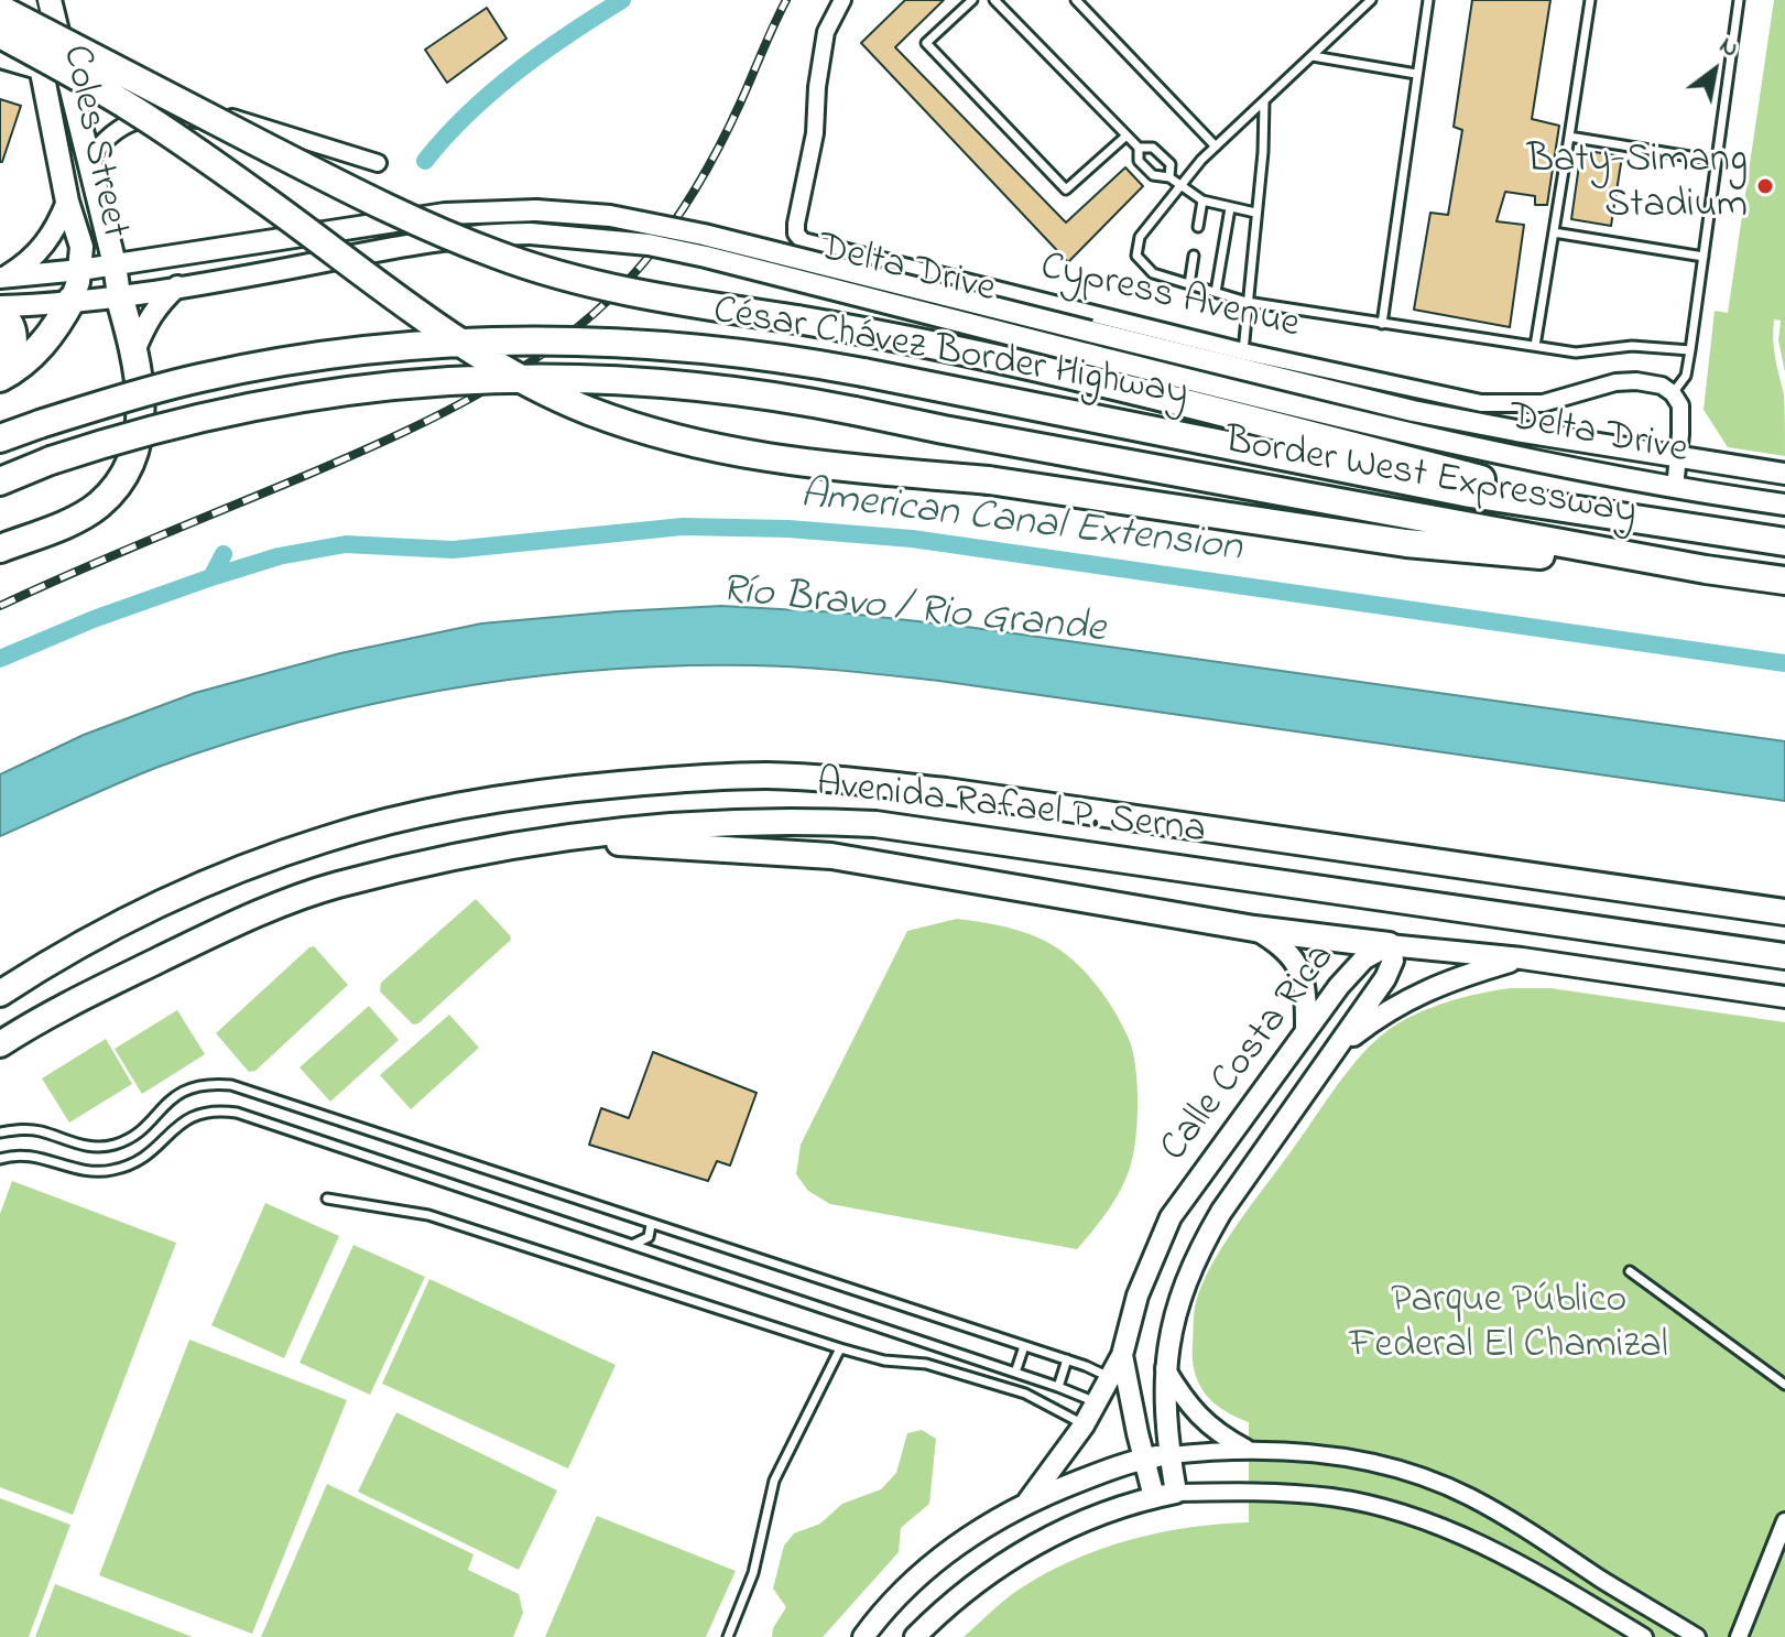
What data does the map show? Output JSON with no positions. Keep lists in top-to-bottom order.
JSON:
{
  "streets": {
    "highway": ["César Chávez Border Highway", "Border West Expressway", "Avenida Rafael P. Serna"],
    "main road": ["Coles Street", "Delta Drive", "Calle Costa Rica"],
    "street": ["Cypress Avenue"]
  },
  "crossings": [
    ["Coles Street", "Delta Drive"]
  ],
  "water": ["American Canal Extension", "Río Bravo / Rio Grande"],
  "parks": ["Parque Público Federal El Chamizal"],
  "places": ["Baty-Simang Stadium"],
  "north": "top right"
}
